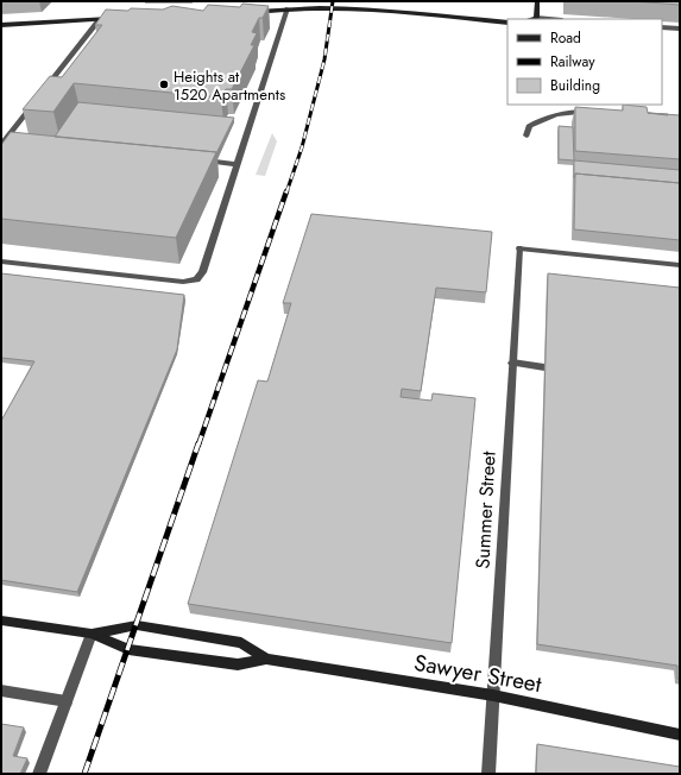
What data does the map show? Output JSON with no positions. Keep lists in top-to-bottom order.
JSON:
{
  "streets": {
    "main road": ["Sawyer Street"],
    "street": ["Summer Street"]
  },
  "crossings": [
    ["Summer Street", "Sawyer Street"]
  ],
  "places": ["Heights at 1520 Apartments"],
  "legend": ["Road", "Railway", "Building"]
}
